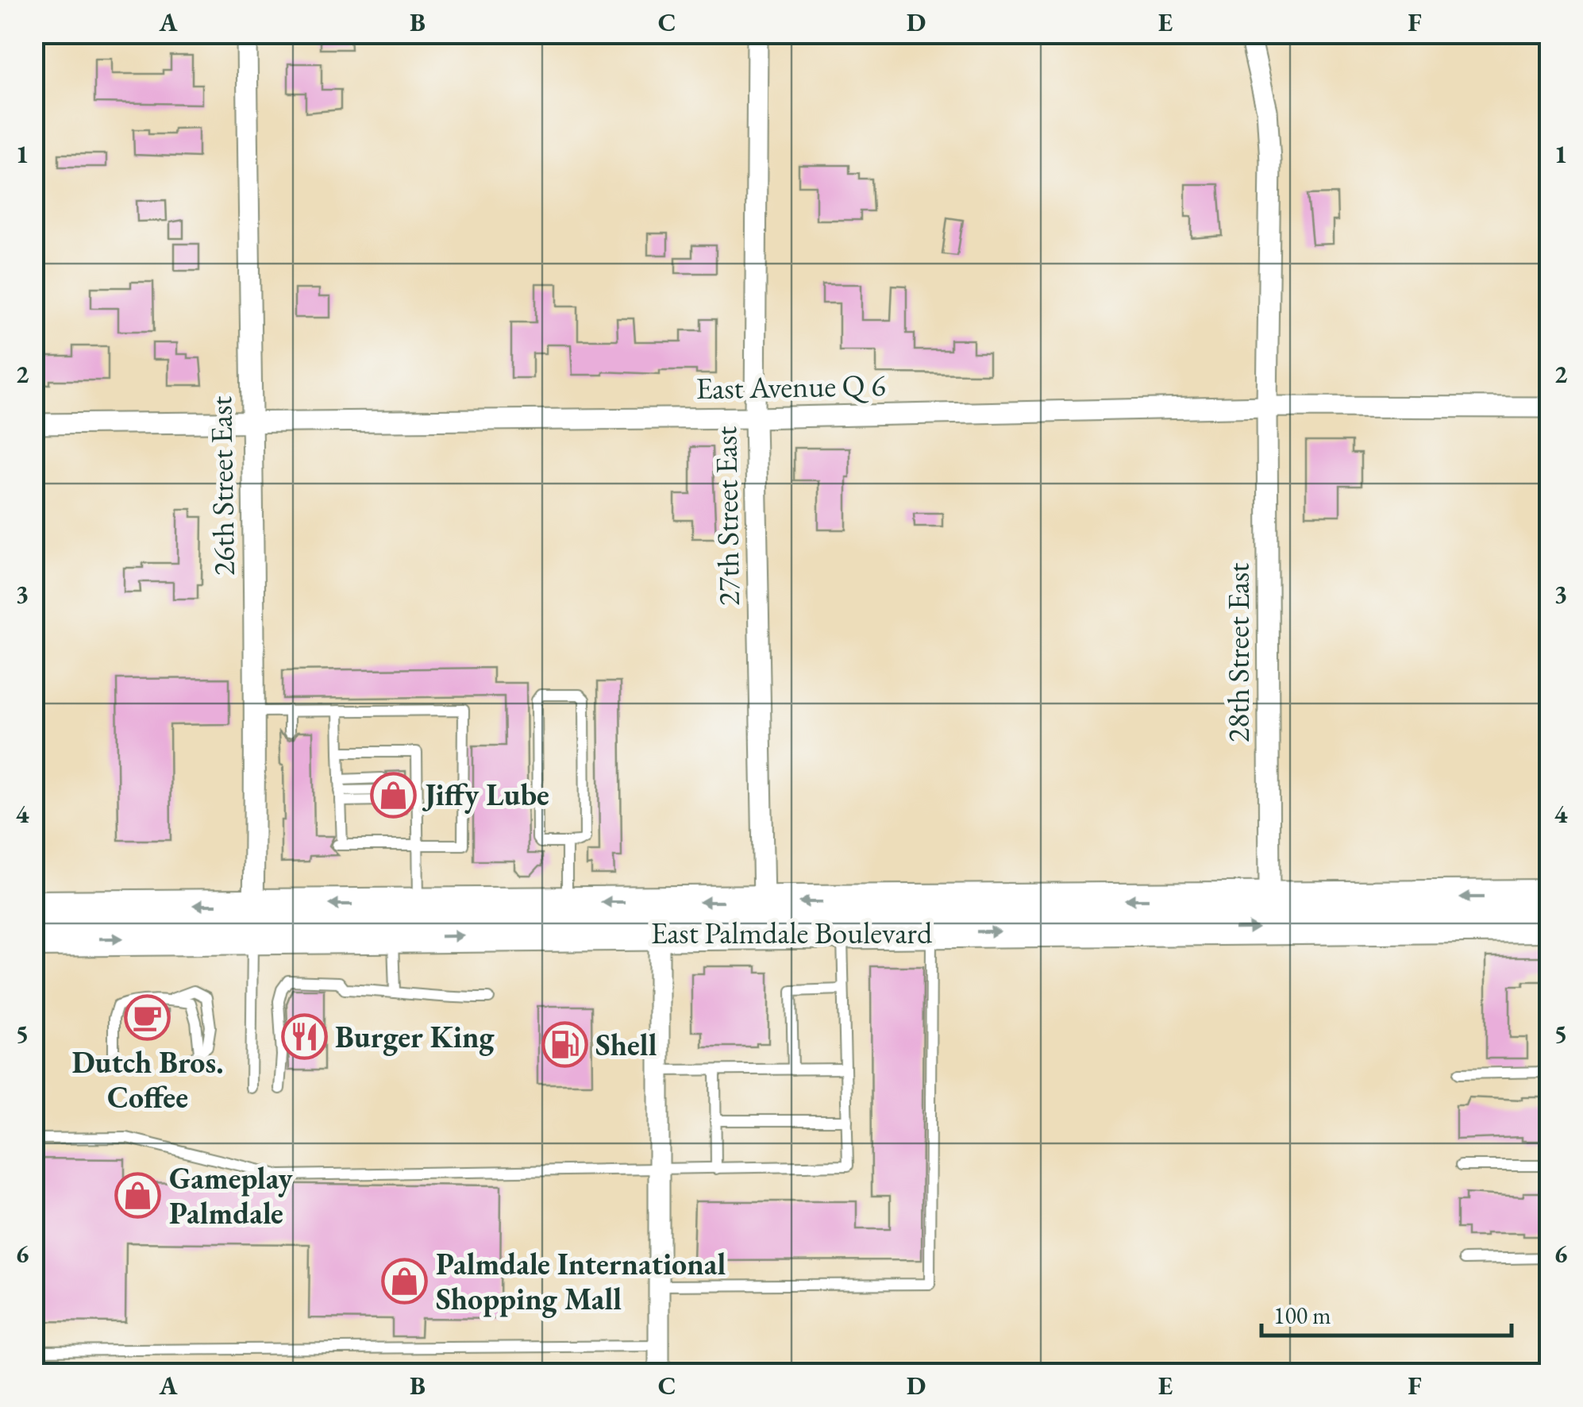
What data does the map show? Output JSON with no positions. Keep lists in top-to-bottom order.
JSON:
{
  "streets": {
    "highway": ["East Palmdale Boulevard"],
    "street": [
      "East Avenue Q 6",
      "26th Street East",
      "27th Street East",
      "28th Street East"
    ]
  },
  "crossings": [
    ["East Avenue Q 6", "26th Street East"],
    ["East Avenue Q 6", "27th Street East"],
    ["East Avenue Q 6", "28th Street East"],
    ["26th Street East", "East Palmdale Boulevard"],
    ["27th Street East", "East Palmdale Boulevard"],
    ["28th Street East", "East Palmdale Boulevard"]
  ],
  "places": {
    "shop": ["Jiffy Lube", "Gameplay Palmdale", "Palmdale International Shopping Mall"],
    "cafe": ["Dutch Bros. Coffee"],
    "restaurant": ["Burger King"],
    "fuel station": ["Shell"]
  },
  "scale_bar": "100 m",
  "grid": {
    "columns": [
      "A",
      "B",
      "C",
      "D",
      "E",
      "F"
    ],
    "rows": [
      "1",
      "2",
      "3",
      "4",
      "5",
      "6"
    ]
  }
}
